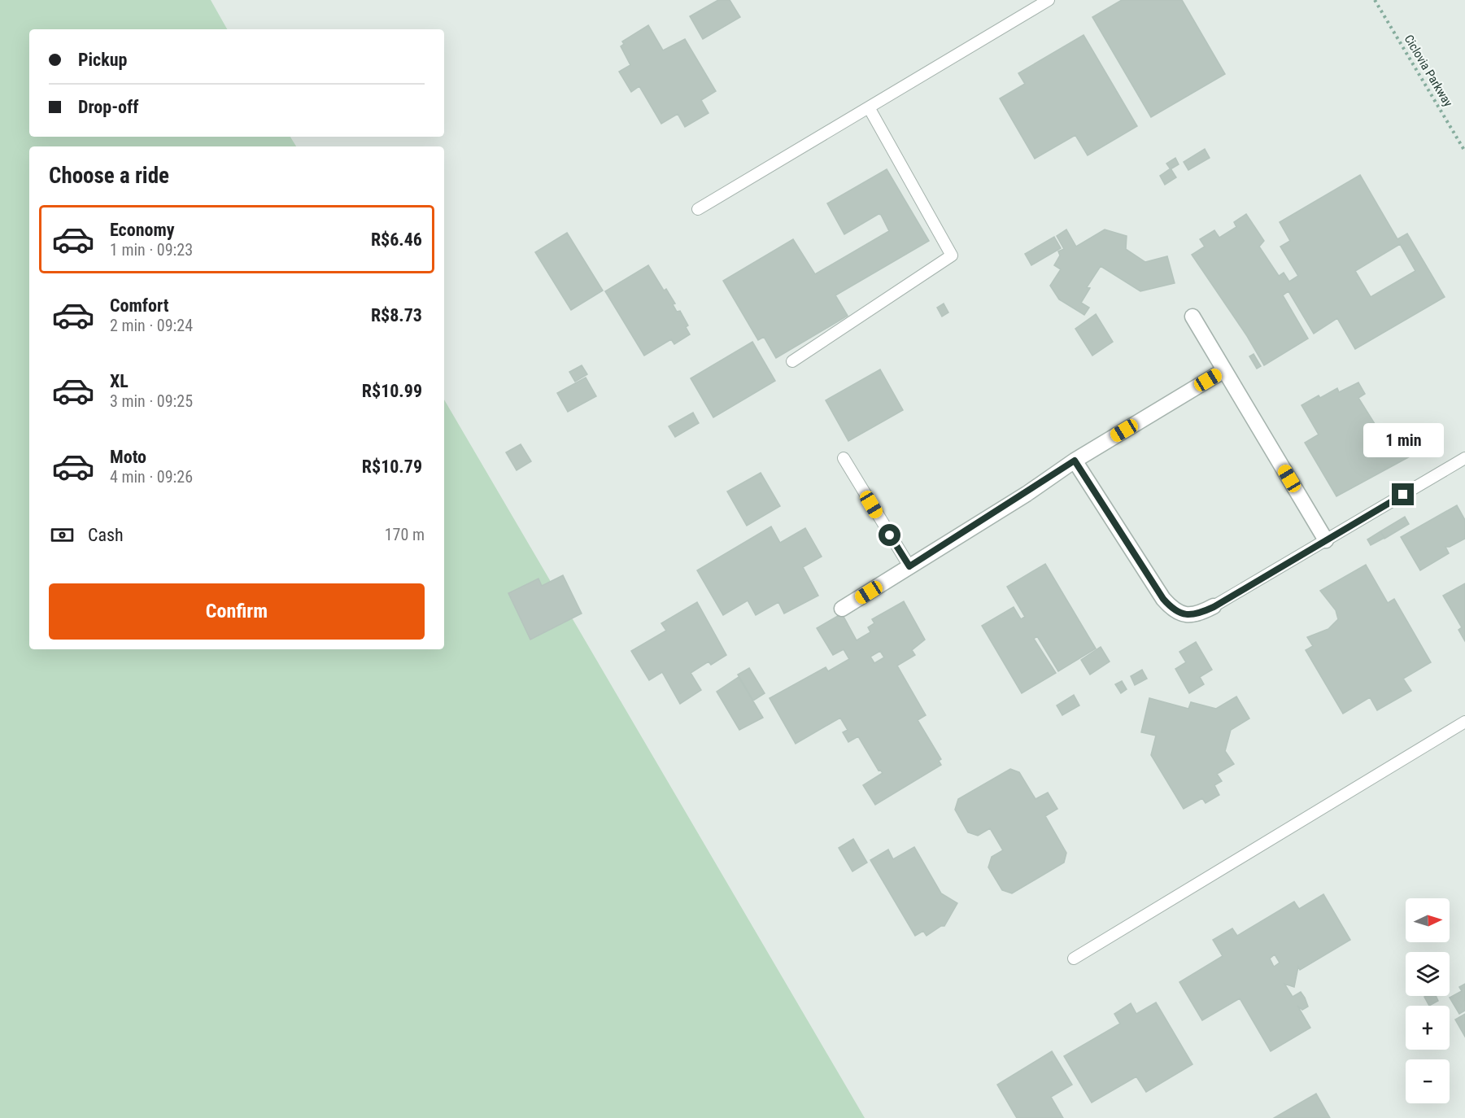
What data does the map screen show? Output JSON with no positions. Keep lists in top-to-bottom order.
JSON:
{
  "streets": {
    "path": ["Ciclovia Parkway"]
  },
  "north": "right",
  "page": {
    "banner": ["Pickup", "Drop-off"],
    "heading": "Choose a ride",
    "list": [
      {
        "name": "Economy",
        "note": "1 min · 09:23",
        "value": "R$6.46"
      },
      {
        "name": "Comfort",
        "note": "2 min · 09:24",
        "value": "R$8.73"
      },
      {
        "name": "XL",
        "note": "3 min · 09:25",
        "value": "R$10.99"
      },
      {
        "name": "Moto",
        "note": "4 min · 09:26",
        "value": "R$10.79"
      }
    ],
    "bubble": "1 min",
    "pay": ["Cash", "170 m"],
    "buttons": "Confirm",
    "map_buttons": ["+", "−"]
  }
}
